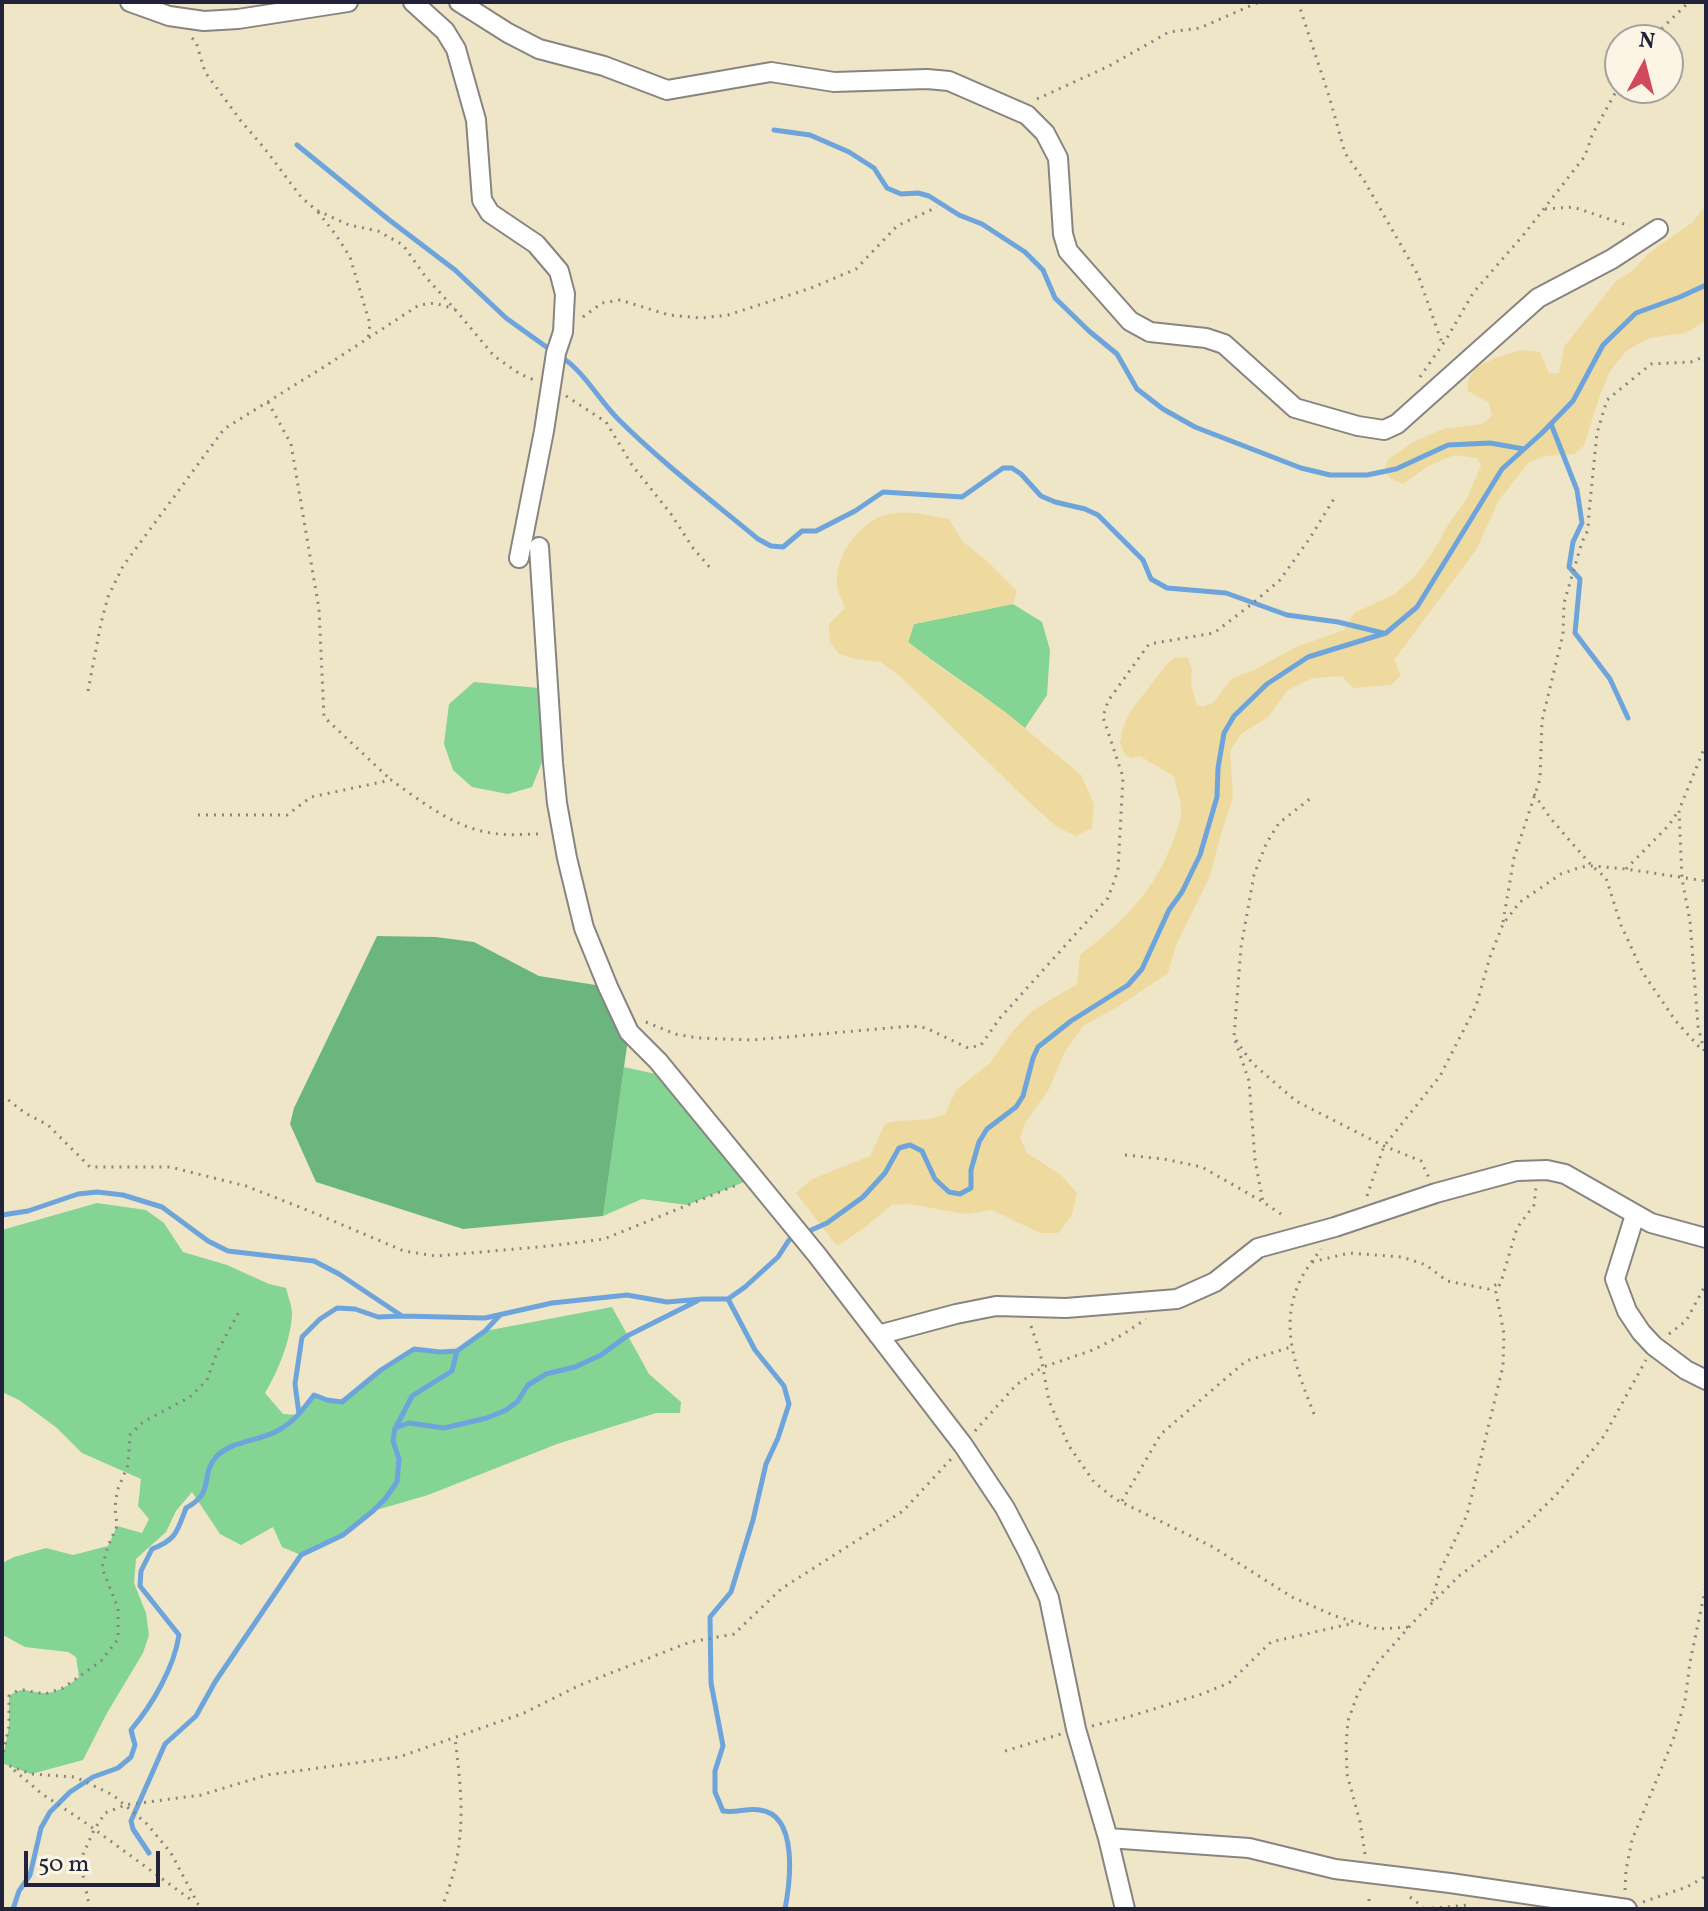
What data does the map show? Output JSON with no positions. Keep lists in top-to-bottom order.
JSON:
{
  "scale_bar": "50 m",
  "north": "top"
}
